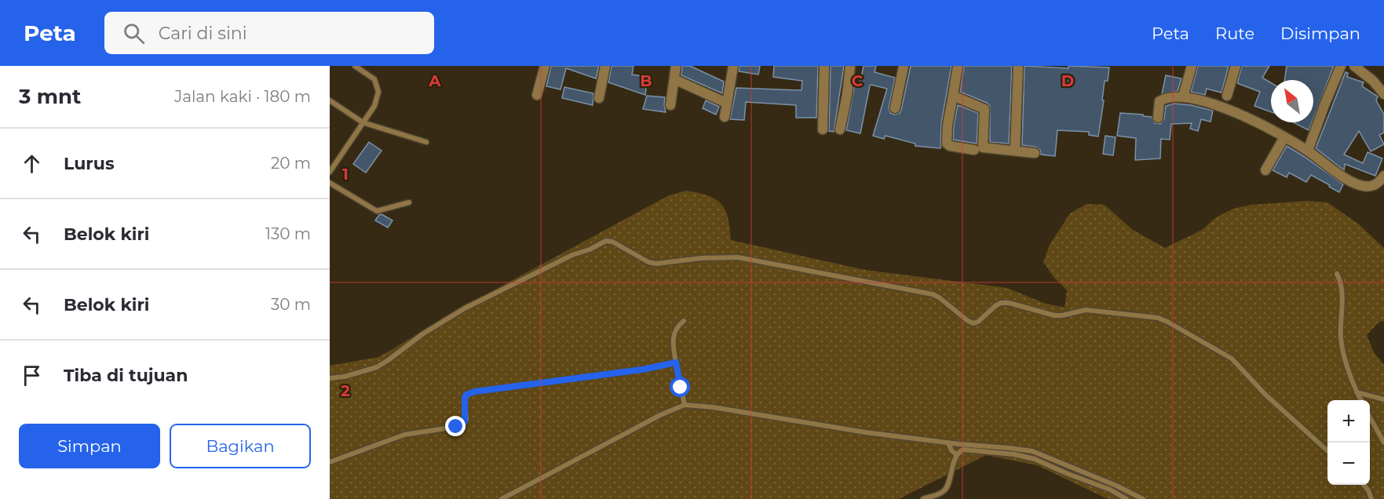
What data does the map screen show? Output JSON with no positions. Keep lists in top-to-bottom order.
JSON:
{
  "north": "top left",
  "page": {
    "header": "Peta",
    "search": "Cari di sini",
    "nav": ["Peta", "Rute", "Disimpan"],
    "heading": ["3 mnt", "Jalan kaki · 180 m"],
    "list": [
      ["Lurus", "20 m"],
      ["Belok kiri", "130 m"],
      ["Belok kiri", "30 m"],
      "Tiba di tujuan"
    ],
    "map_buttons": ["+", "−"],
    "buttons": ["Simpan", "Bagikan"]
  },
  "grid": {
    "columns": [
      "A",
      "B",
      "C",
      "D"
    ],
    "rows": ["1", "2"]
  }
}
